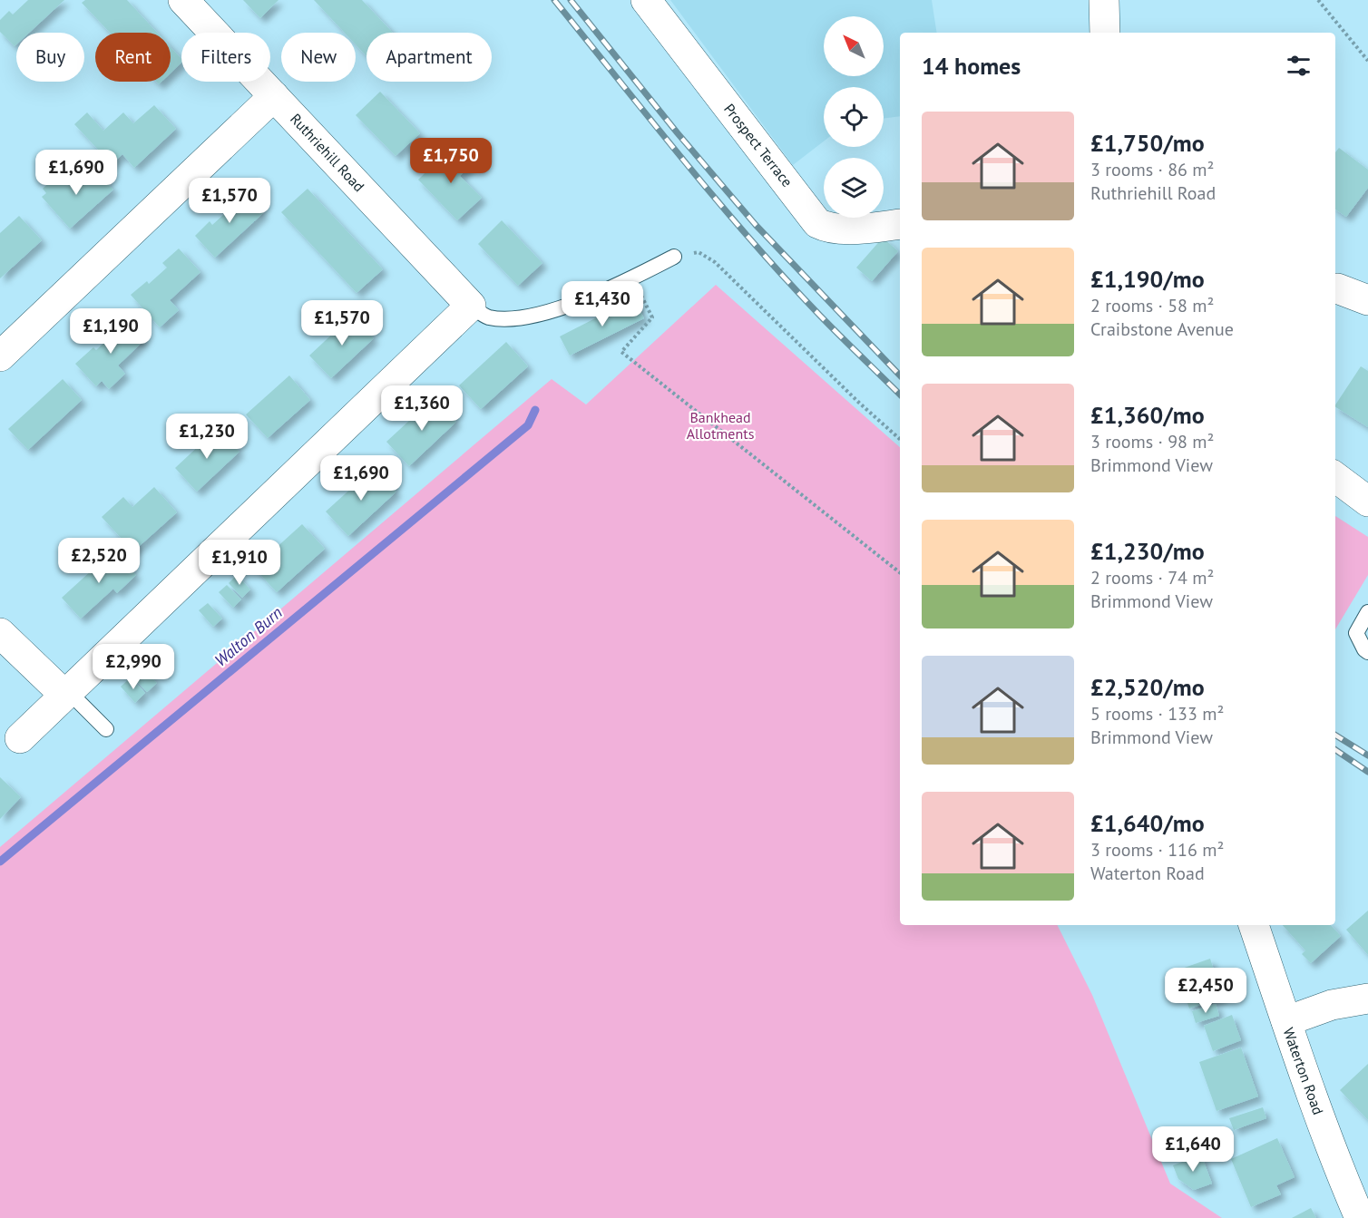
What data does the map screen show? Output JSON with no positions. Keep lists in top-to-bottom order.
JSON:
{
  "streets": {
    "street": ["Prospect Terrace", "Ruthriehill Road", "Waterton Road"]
  },
  "water": ["Walton Burn"],
  "parks": ["Bankhead Allotments"],
  "north": "top left",
  "page": {
    "chip": [
      "Buy",
      "Rent",
      "Filters",
      "New",
      "Apartment"
    ],
    "heading": "14 homes",
    "list": [
      {
        "name": "£1,750/mo",
        "note": "3 rooms · 86 m² · Ruthriehill Road"
      },
      {
        "name": "£1,190/mo",
        "note": "2 rooms · 58 m² · Craibstone Avenue"
      },
      {
        "name": "£1,360/mo",
        "note": "3 rooms · 98 m² · Brimmond View"
      },
      {
        "name": "£1,230/mo",
        "note": "2 rooms · 74 m² · Brimmond View"
      },
      {
        "name": "£2,520/mo",
        "note": "5 rooms · 133 m² · Brimmond View"
      },
      {
        "name": "£1,640/mo",
        "note": "3 rooms · 116 m² · Waterton Road"
      }
    ],
    "price": [
      "£1,750",
      "£1,690",
      "£1,570",
      "£1,430",
      "£1,570",
      "£1,190",
      "£1,360",
      "£1,230",
      "£1,690",
      "£2,520",
      "£1,910",
      "£2,990",
      "£2,450",
      "£1,640"
    ]
  }
}
